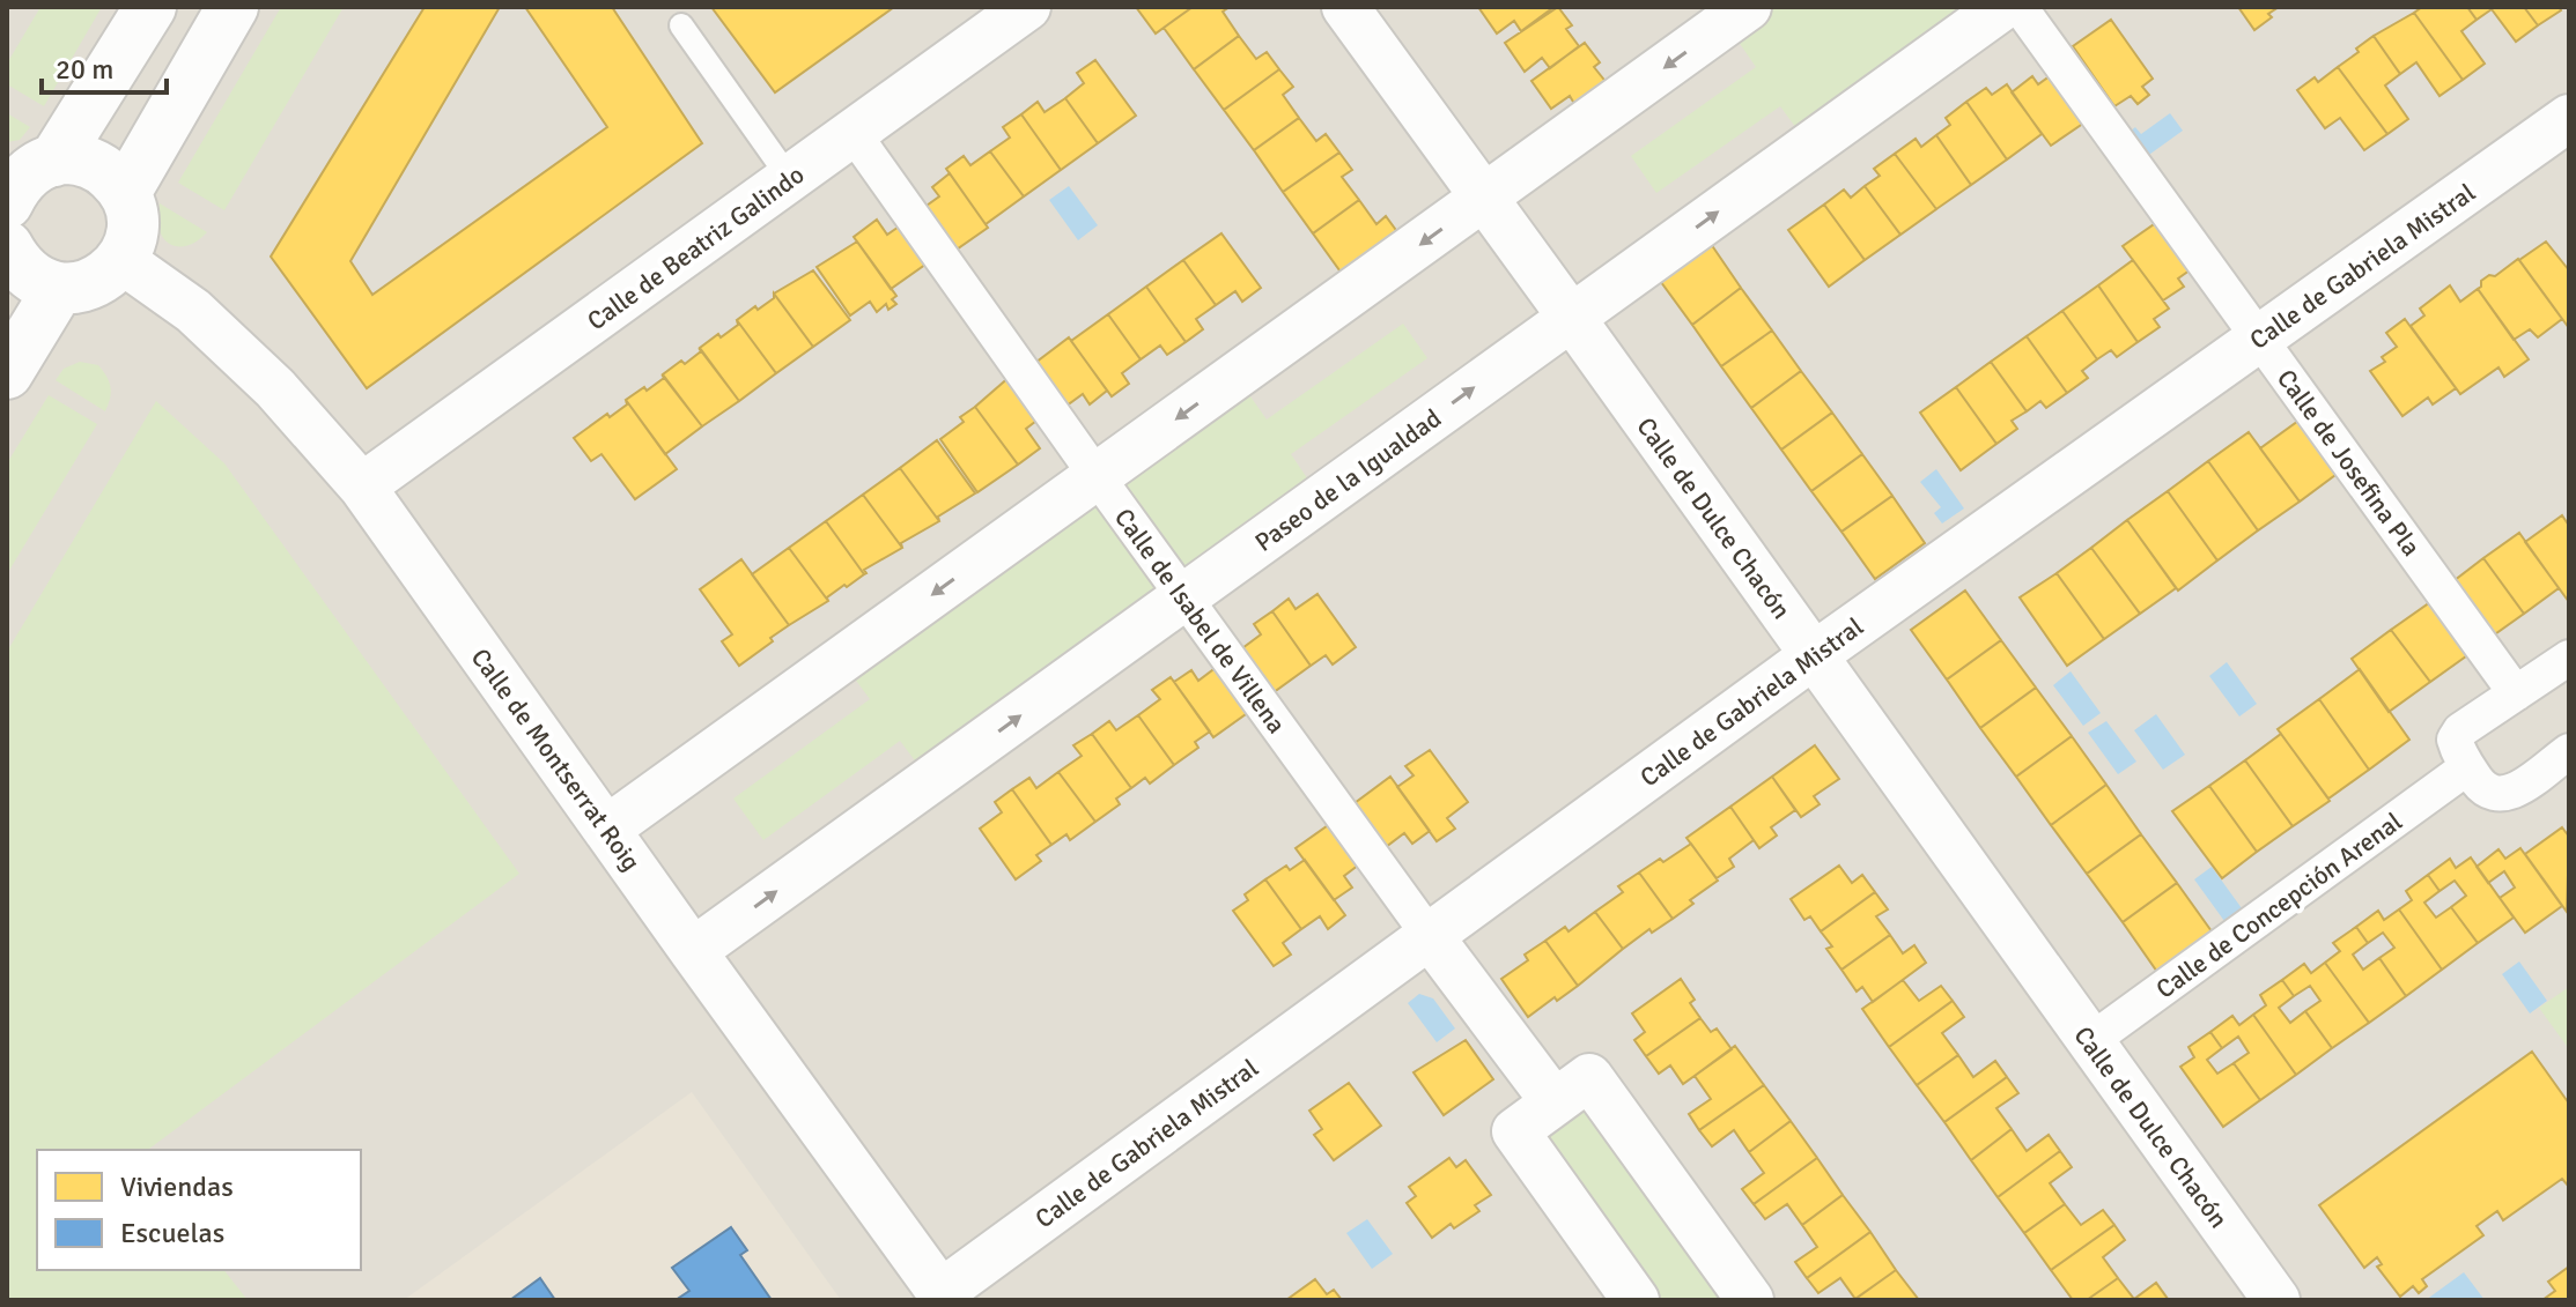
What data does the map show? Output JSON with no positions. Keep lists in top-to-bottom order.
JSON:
{
  "streets": {
    "street": [
      "Calle de Beatriz Galindo",
      "Calle de Gabriela Mistral",
      "Calle de Josefina Pla",
      "Paseo de la Igualdad",
      "Calle de Dulce Chacón",
      "Calle de Isabel de Villena",
      "Calle de Montserrat Roig",
      "Calle de Concepción Arenal"
    ]
  },
  "crossings": [
    ["Calle de Beatriz Galindo", "Calle de Isabel de Villena"],
    ["Calle de Beatriz Galindo", "Calle de Montserrat Roig"],
    ["Calle de Gabriela Mistral", "Calle de Josefina Pla"],
    ["Calle de Gabriela Mistral", "Calle de Dulce Chacón"],
    ["Calle de Gabriela Mistral", "Calle de Isabel de Villena"],
    ["Calle de Gabriela Mistral", "Calle de Montserrat Roig"],
    ["Paseo de la Igualdad", "Calle de Dulce Chacón"],
    ["Paseo de la Igualdad", "Calle de Isabel de Villena"],
    ["Paseo de la Igualdad", "Calle de Montserrat Roig"],
    ["Calle de Dulce Chacón", "Calle de Concepción Arenal"]
  ],
  "legend": ["Viviendas", "Escuelas"],
  "scale_bar": "20 m"
}
